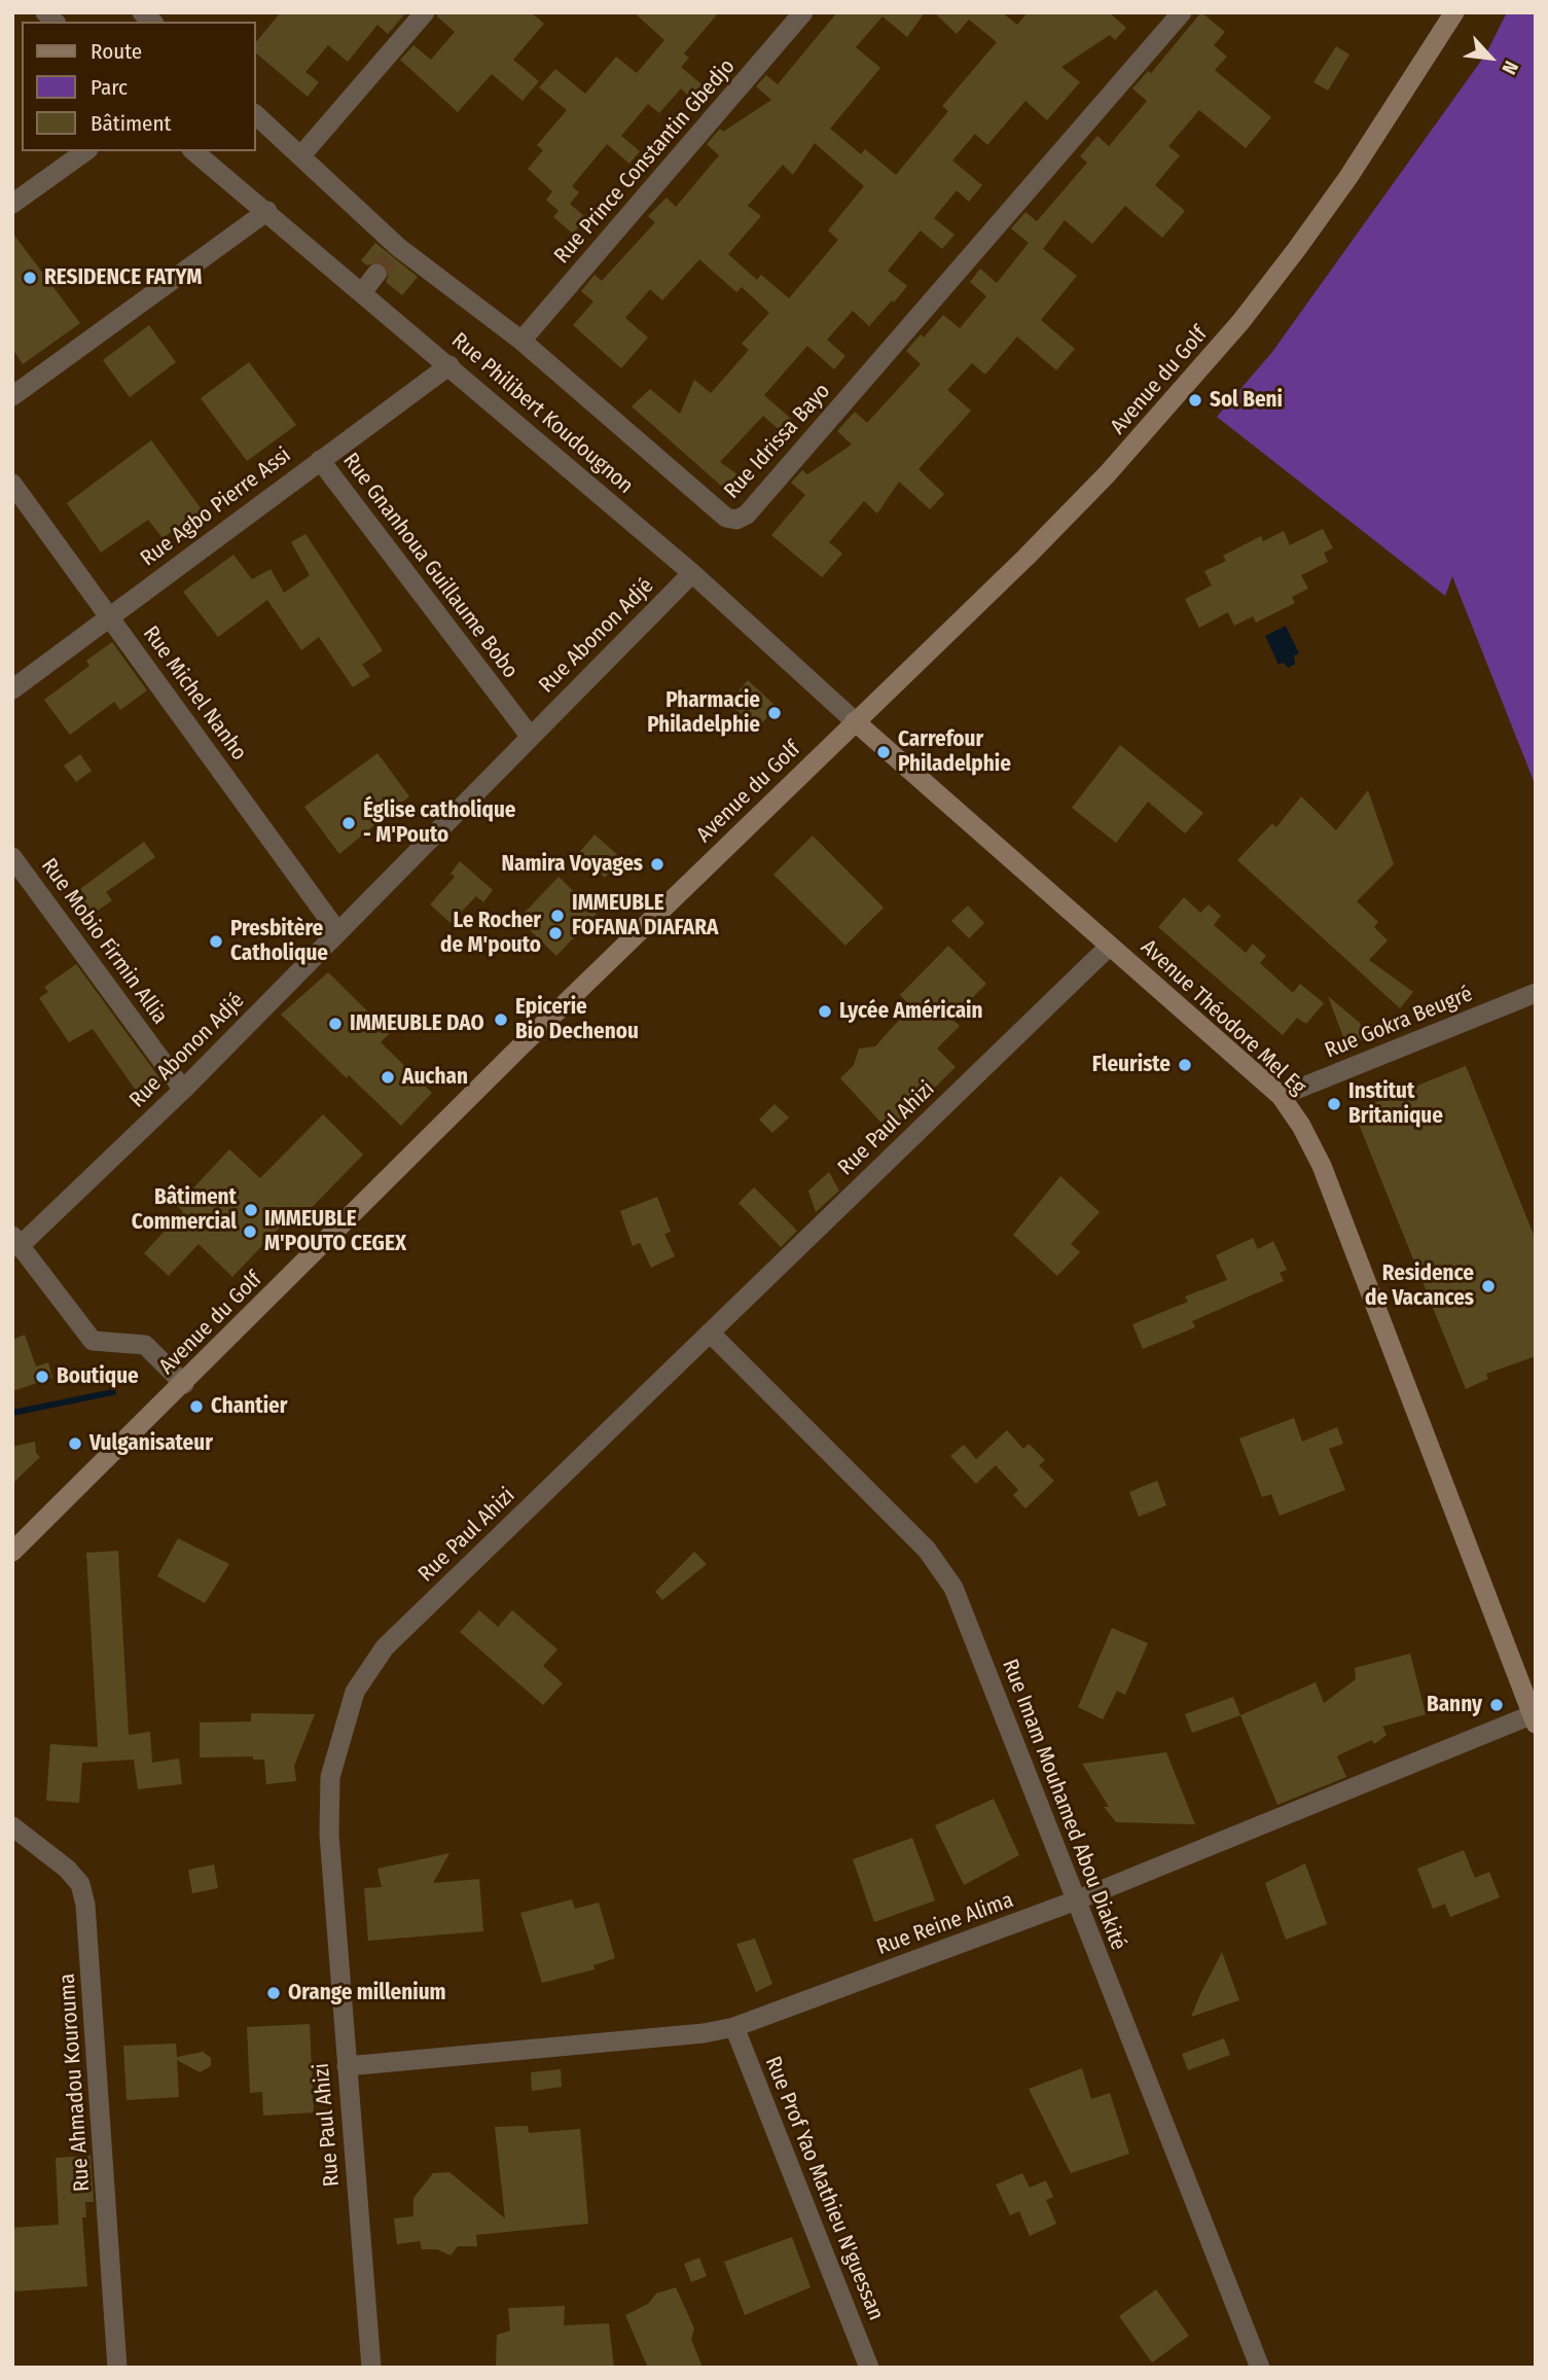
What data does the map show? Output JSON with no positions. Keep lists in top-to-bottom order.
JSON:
{
  "streets": {
    "main road": ["Avenue du Golf", "Avenue Théodore Mel Eg"],
    "street": [
      "Rue Prince Constantin Gbedjo",
      "Rue Philibert Koudougnon",
      "Rue Idrissa Bayo",
      "Rue Agbo Pierre Assi",
      "Rue Gnanhoua Guillaume Bobo",
      "Rue Abonon Adjé",
      "Rue Michel Nanho",
      "Rue Mobio Firmin Allia",
      "Rue Gokra Beugré",
      "Rue Paul Ahizi",
      "Rue Imam Mouhamed Abou Diakité",
      "Rue Reine Alima",
      "Rue Ahmadou Kourouma",
      "Rue Prof Yao Mathieu N'guessan"
    ]
  },
  "crossings": [
    ["Rue Prince Constantin Gbedjo", "Rue Idrissa Bayo"],
    ["Avenue du Golf", "Rue Philibert Koudougnon"],
    ["Avenue du Golf", "Avenue Théodore Mel Eg"],
    ["Rue Philibert Koudougnon", "Rue Agbo Pierre Assi"],
    ["Rue Philibert Koudougnon", "Rue Abonon Adjé"],
    ["Rue Philibert Koudougnon", "Avenue Théodore Mel Eg"],
    ["Rue Agbo Pierre Assi", "Rue Gnanhoua Guillaume Bobo"],
    ["Rue Agbo Pierre Assi", "Rue Michel Nanho"],
    ["Rue Gnanhoua Guillaume Bobo", "Rue Abonon Adjé"],
    ["Rue Abonon Adjé", "Rue Michel Nanho"],
    ["Rue Abonon Adjé", "Rue Mobio Firmin Allia"],
    ["Avenue Théodore Mel Eg", "Rue Gokra Beugré"],
    ["Avenue Théodore Mel Eg", "Rue Paul Ahizi"],
    ["Avenue Théodore Mel Eg", "Rue Reine Alima"],
    ["Rue Paul Ahizi", "Rue Imam Mouhamed Abou Diakité"],
    ["Rue Paul Ahizi", "Rue Reine Alima"],
    ["Rue Imam Mouhamed Abou Diakité", "Rue Reine Alima"],
    ["Rue Reine Alima", "Rue Prof Yao Mathieu N'guessan"]
  ],
  "places": [
    "RESIDENCE FATYM",
    "Sol Beni",
    "Pharmacie Philadelphie",
    "Carrefour Philadelphie",
    "Église catholique - M'Pouto",
    "Namira Voyages",
    "IMMEUBLE FOFANA DIAFARA",
    "Le Rocher de M'pouto",
    "Presbitère Catholique",
    "Lycée Américain",
    "Epicerie Bio Dechenou",
    "IMMEUBLE DAO",
    "Fleuriste",
    "Auchan",
    "Institut Britanique",
    "Bâtiment Commercial",
    "IMMEUBLE M'POUTO CEGEX",
    "Residence de Vacances",
    "Boutique",
    "Chantier",
    "Vulganisateur",
    "Banny",
    "Orange millenium"
  ],
  "legend": ["Route", "Parc", "Bâtiment"],
  "north": "bottom right"
}
